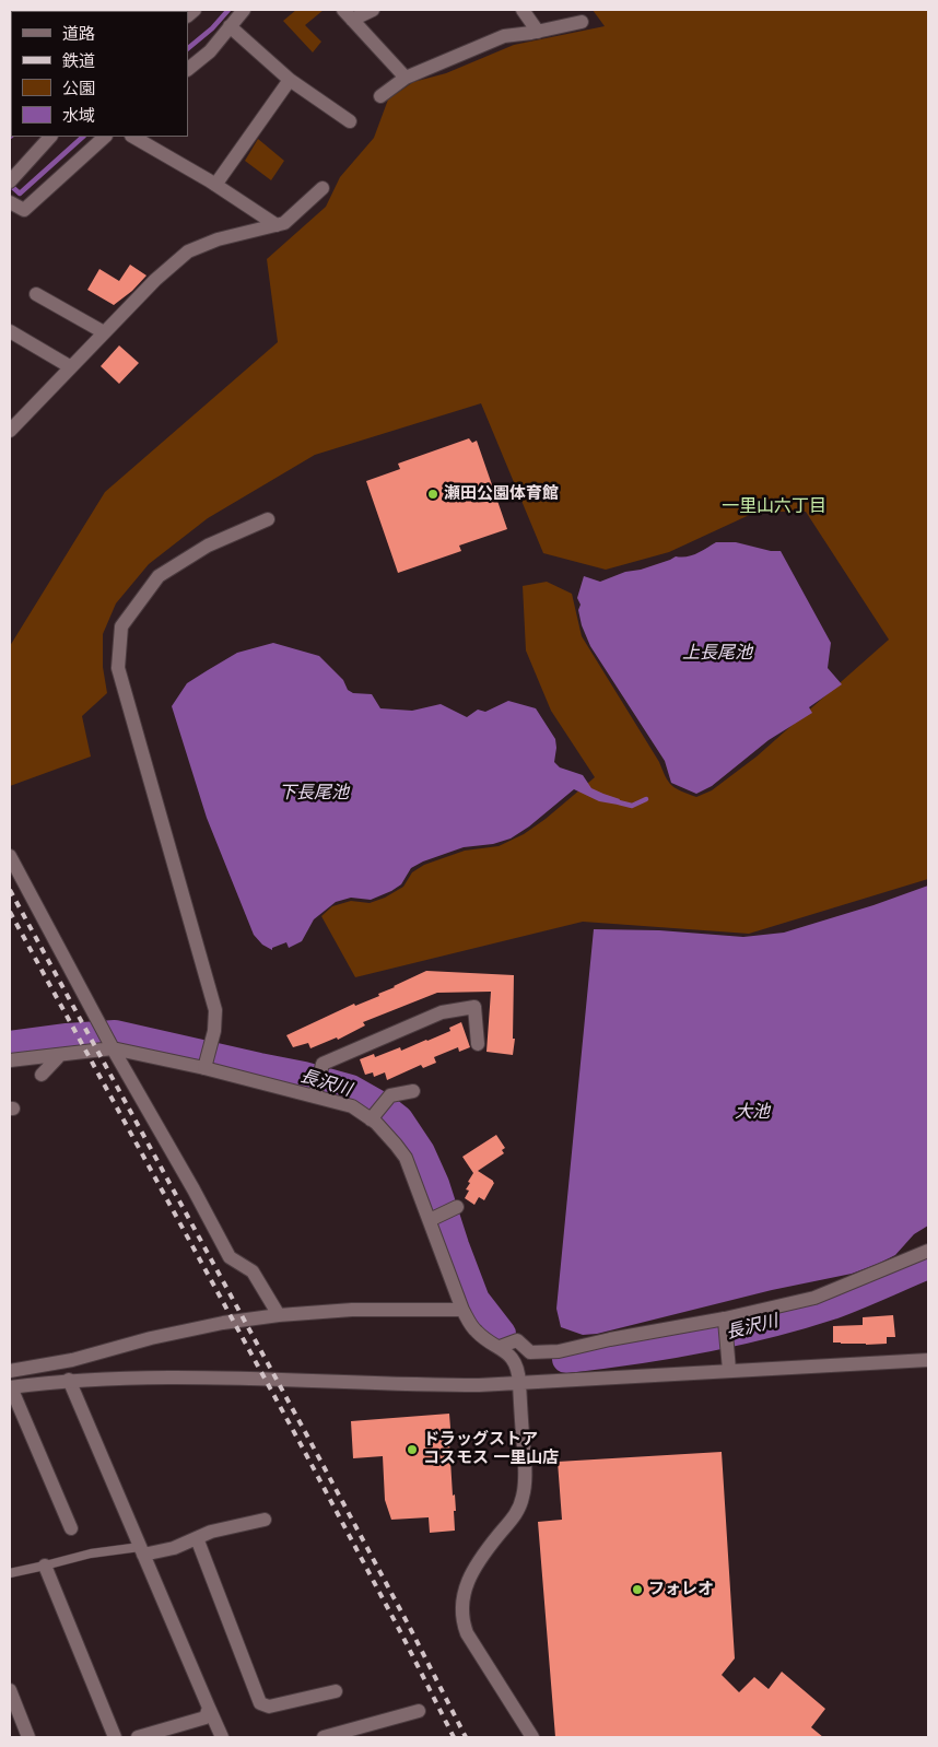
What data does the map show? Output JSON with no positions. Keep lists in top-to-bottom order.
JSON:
{
  "districts": ["一里山六丁目"],
  "water": [
    "上長尾池",
    "下長尾池",
    "長沢川",
    "大池"
  ],
  "places": ["瀬田公園体育館", "ドラッグストア コスモス 一里山店", "フォレオ"],
  "legend": [
    "道路",
    "鉄道",
    "公園",
    "水域"
  ]
}
